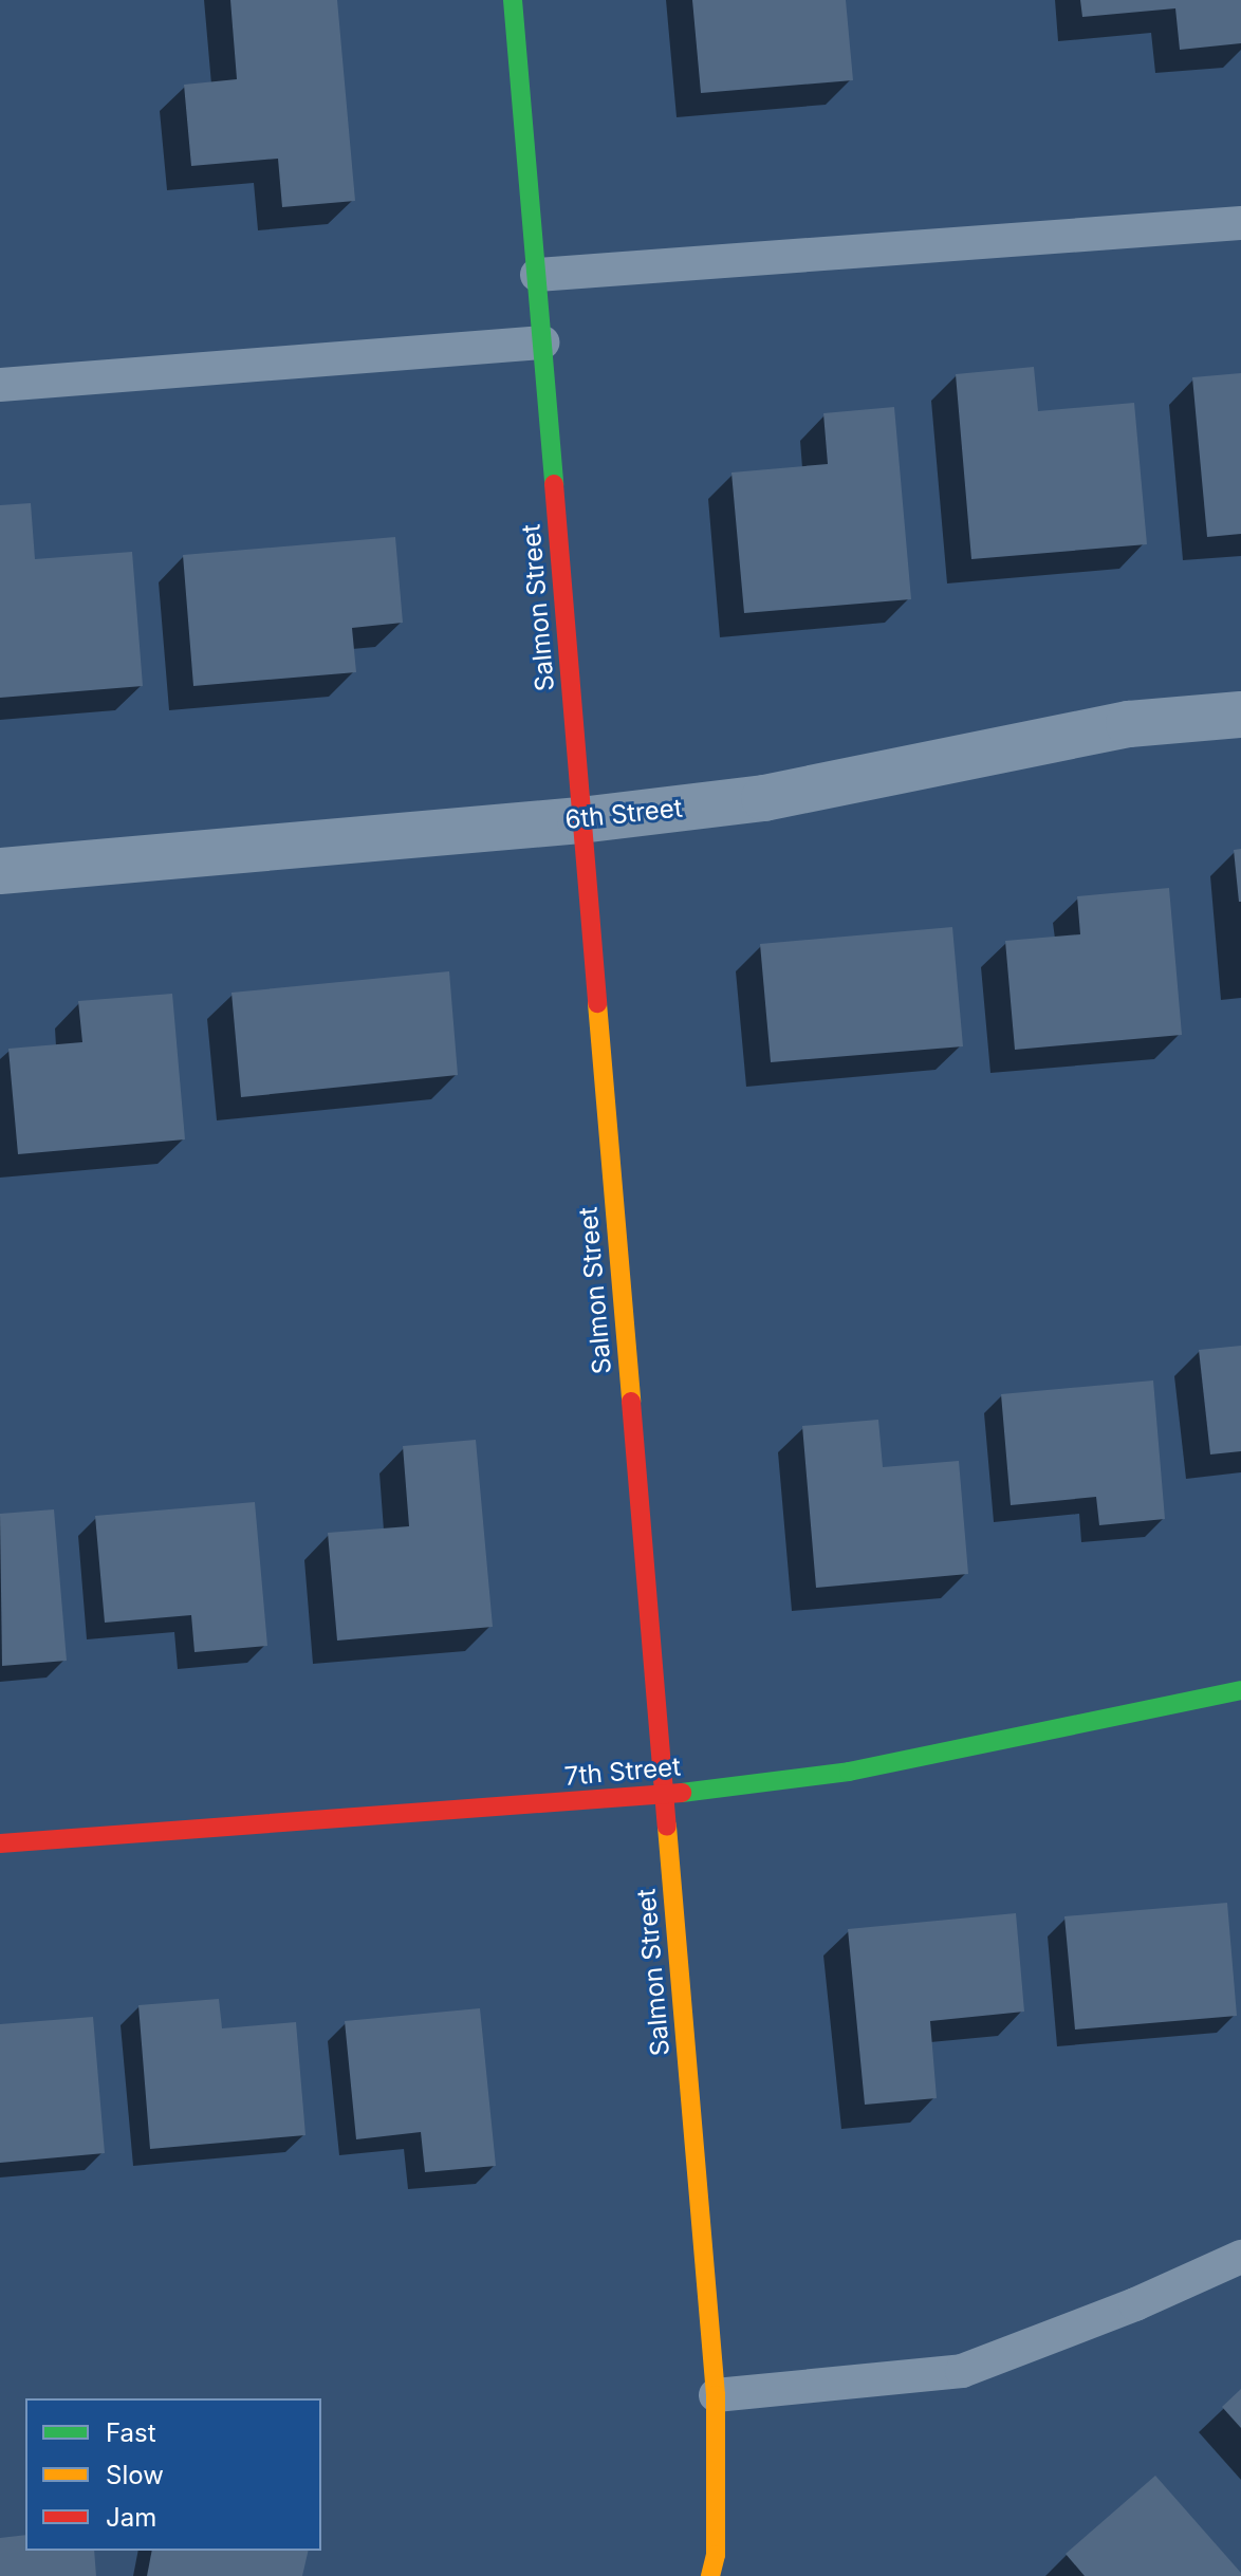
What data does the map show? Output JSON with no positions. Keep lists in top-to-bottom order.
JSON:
{
  "streets": {
    "street": ["Salmon Street", "6th Street", "7th Street"]
  },
  "crossings": [
    ["Salmon Street", "6th Street"],
    ["Salmon Street", "7th Street"]
  ],
  "legend": ["Fast", "Slow", "Jam"]
}
